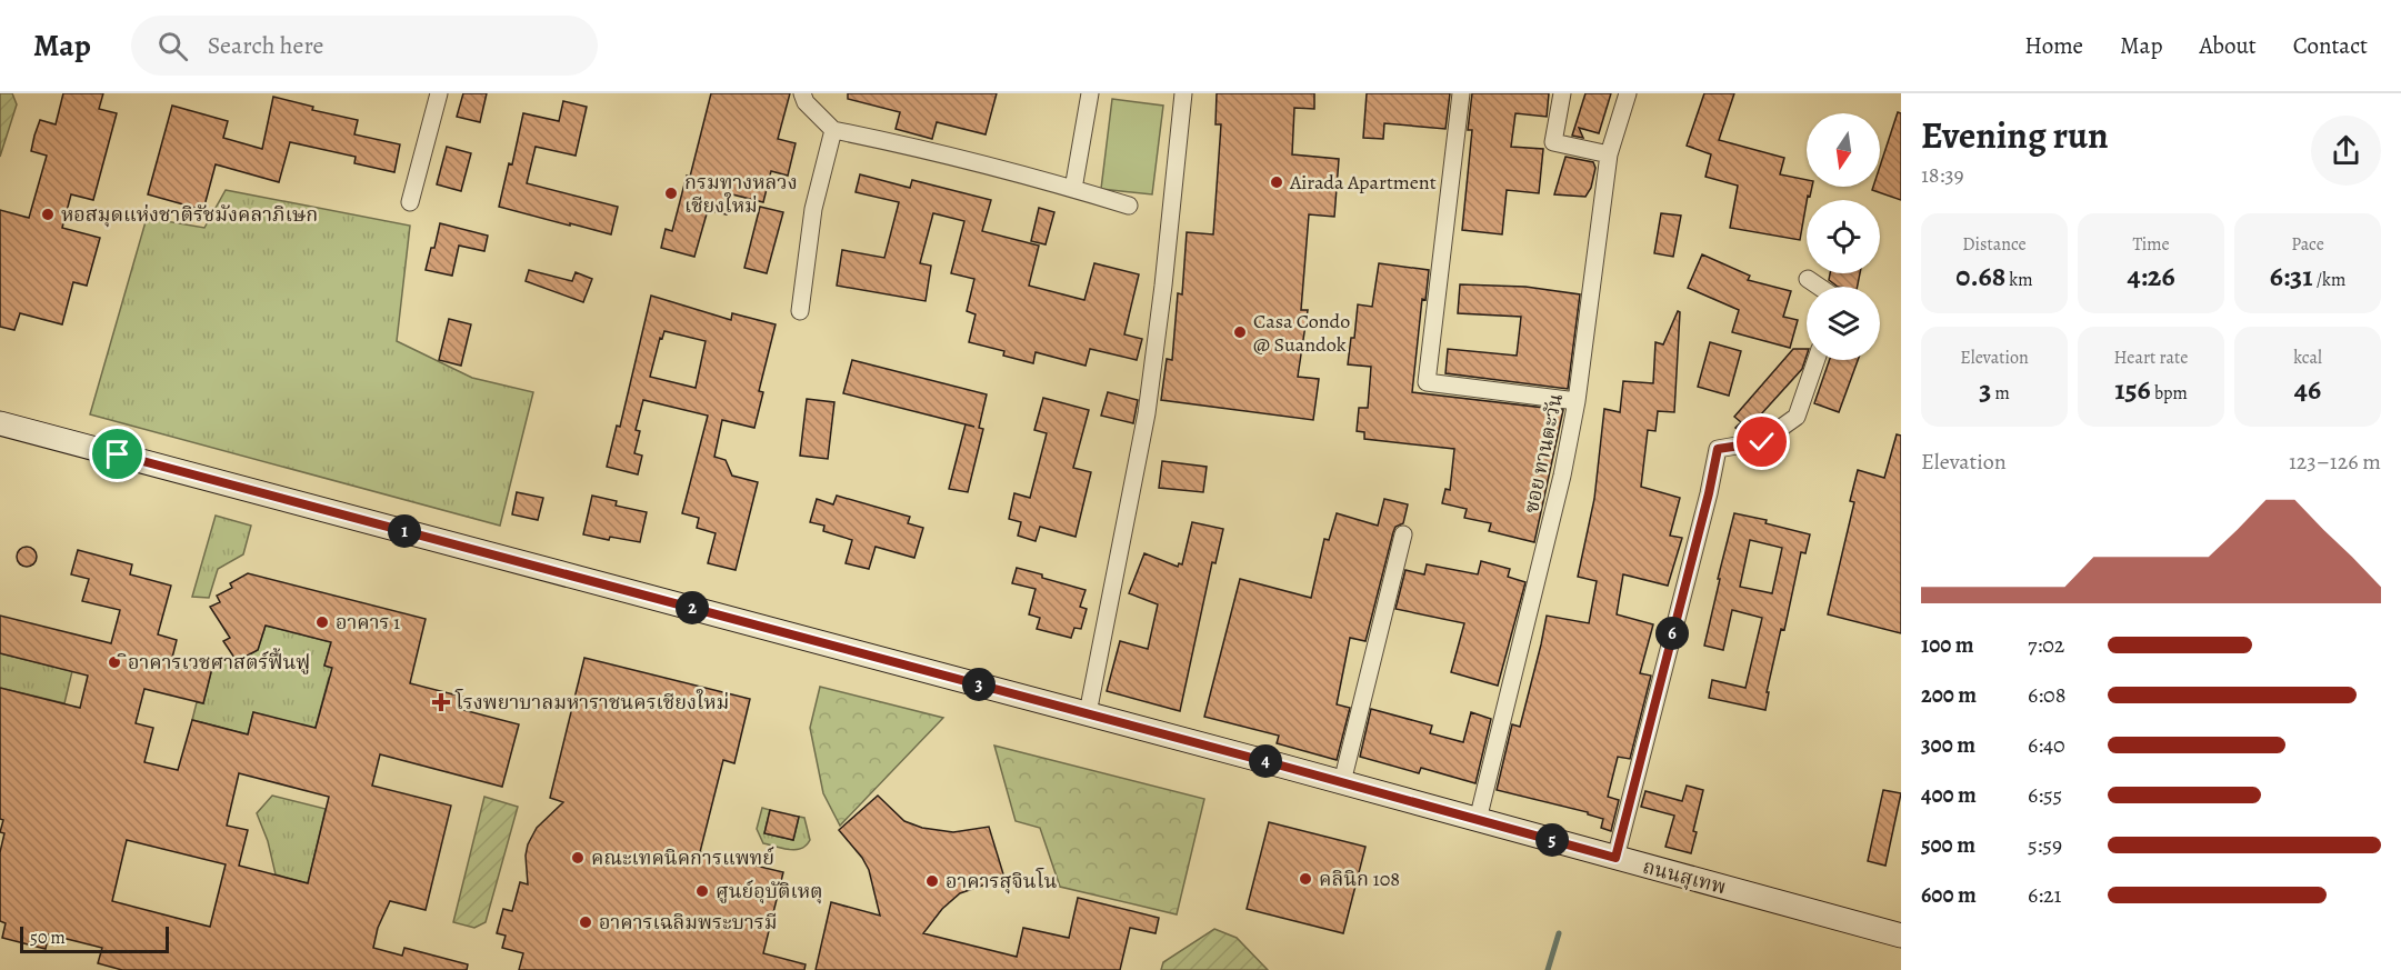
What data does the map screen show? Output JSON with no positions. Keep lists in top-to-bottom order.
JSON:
{
  "streets": {
    "main road": ["ถนนสุเทพ"],
    "street": ["ซอย ทานตะวัน"]
  },
  "crossings": [
    ["ซอย ทานตะวัน", "ถนนสุเทพ"]
  ],
  "places": {
    "other": [
      "Airada Apartment",
      "กรมทางหลวง เชียงใหม่",
      "หอสมุดแห่งชาติรัชมังคลาภิเษก",
      "Casa Condo @ Suandok",
      "อาคาร 1",
      "ิอาคารเวชศาสตร์ฟื้นฟู",
      "คณะเทคนิคการแพทย์",
      "คลินิก 108",
      "อาคารสุจินโน",
      "ศูนย์อุบัติเหตุ",
      "อาคารเฉลิมพระบารมี"
    ],
    "health": ["โรงพยาบาลมหาราชนครเชียงใหม่"]
  },
  "scale_bar": "50 m",
  "north": "bottom",
  "page": {
    "header": "Map",
    "search": "Search here",
    "nav": [
      "Home",
      "Map",
      "About",
      "Contact"
    ],
    "heading": ["Evening run", "18:39"],
    "stats": [
      ["Distance", "0.68 km"],
      ["Time", "4:26"],
      ["Pace", "6:31 /km"],
      ["Elevation", "3 m"],
      ["Heart rate", "156 bpm"],
      ["kcal", "46"]
    ],
    "chart": ["Elevation", "123–126 m"],
    "pins": [
      "1",
      "2",
      "6",
      "3",
      "4",
      "5"
    ],
    "list": [
      {
        "name": "100 m",
        "note": "7:02"
      },
      {
        "name": "200 m",
        "note": "6:08"
      },
      {
        "name": "300 m",
        "note": "6:40"
      },
      {
        "name": "400 m",
        "note": "6:55"
      },
      {
        "name": "500 m",
        "note": "5:59"
      },
      {
        "name": "600 m",
        "note": "6:21"
      }
    ],
    "scale": "50 m"
  }
}
